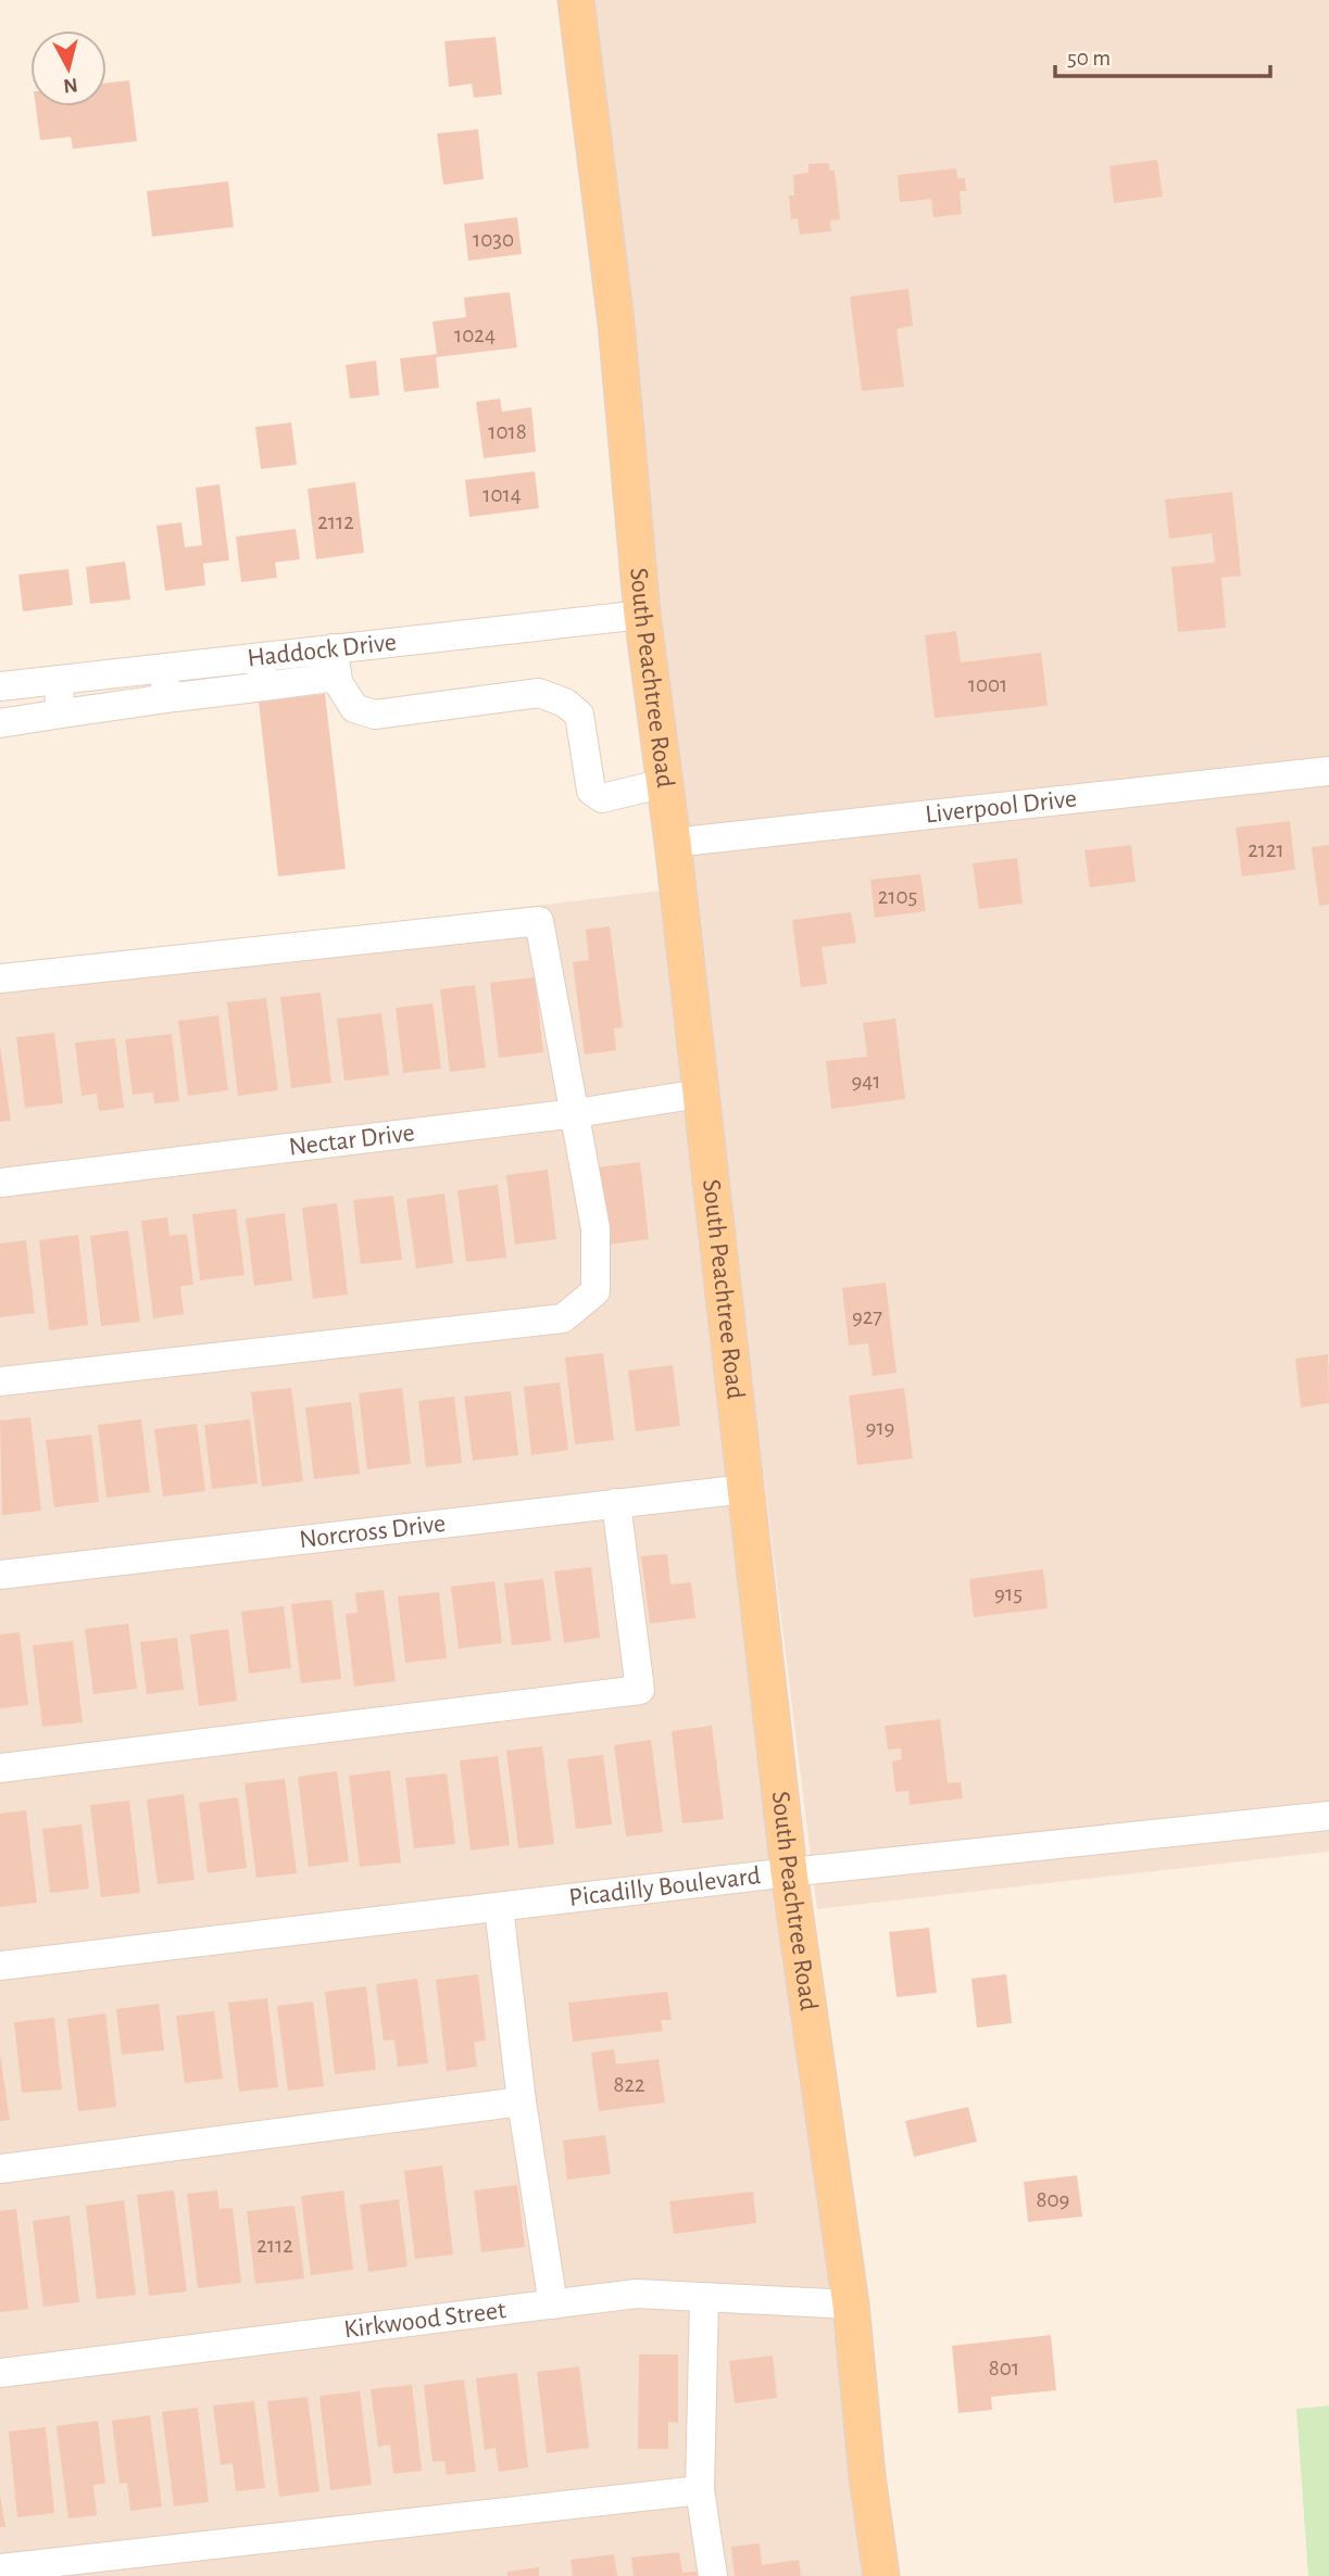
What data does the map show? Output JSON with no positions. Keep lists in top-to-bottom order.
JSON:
{
  "streets": {
    "main road": ["South Peachtree Road"],
    "street": [
      "Haddock Drive",
      "Liverpool Drive",
      "Nectar Drive",
      "Norcross Drive",
      "Picadilly Boulevard",
      "Kirkwood Street"
    ]
  },
  "crossings": [
    ["Haddock Drive", "South Peachtree Road"],
    ["South Peachtree Road", "Liverpool Drive"],
    ["South Peachtree Road", "Nectar Drive"],
    ["South Peachtree Road", "Norcross Drive"],
    ["South Peachtree Road", "Picadilly Boulevard"],
    ["South Peachtree Road", "Kirkwood Street"]
  ],
  "house_numbers": [
    "1030",
    "1024",
    "1018",
    "1014",
    "2112",
    "1001",
    "2121",
    "2105",
    "941",
    "927",
    "919",
    "915",
    "822",
    "809",
    "2112",
    "801"
  ],
  "scale_bar": "50 m",
  "north": "bottom"
}
